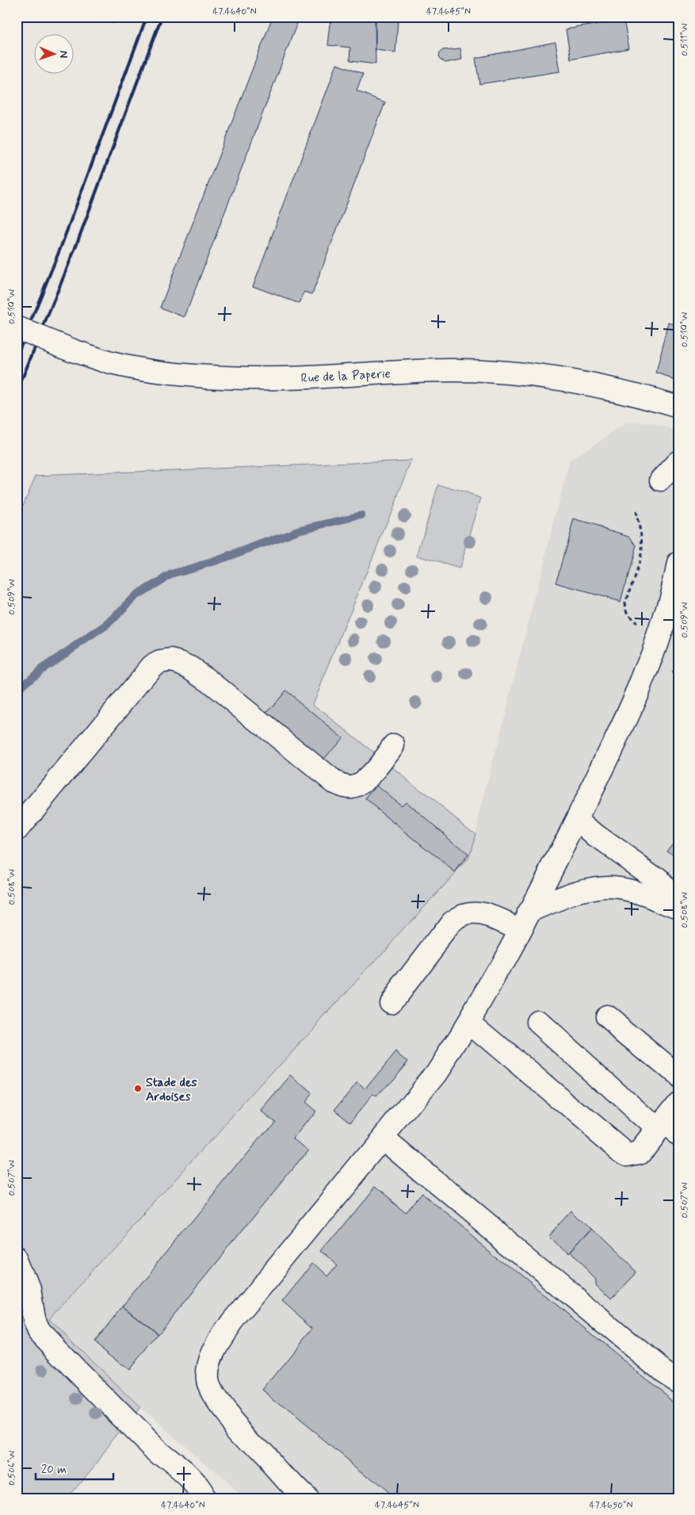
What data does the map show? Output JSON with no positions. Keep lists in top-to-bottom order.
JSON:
{
  "streets": {
    "street": ["Rue de la Paperie"]
  },
  "places": ["Stade des Ardoises"],
  "scale_bar": "20 m",
  "north": "right",
  "coordinates": [
    "47.4640°N",
    "47.4645°N",
    "0.511°W",
    "0.510°W",
    "0.509°W",
    "0.508°W",
    "0.507°W",
    "0.506°W",
    "47.4650°N"
  ]
}
